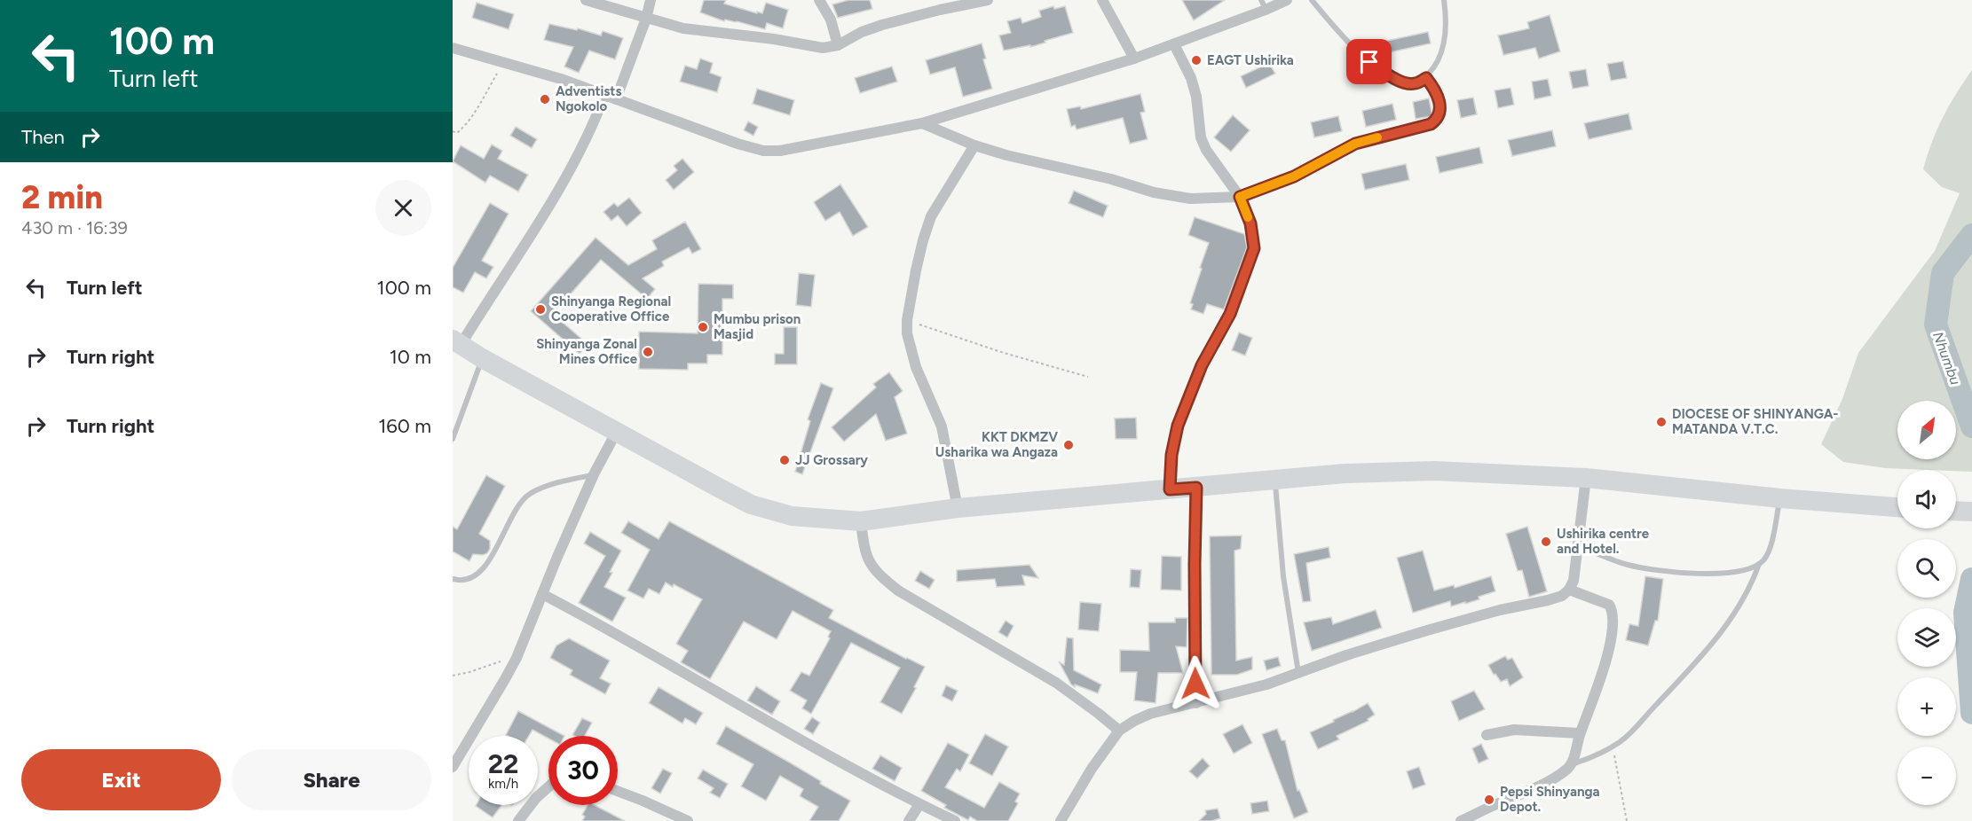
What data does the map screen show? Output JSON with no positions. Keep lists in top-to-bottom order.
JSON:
{
  "water": ["Nhumbu"],
  "places": [
    "EAGT Ushirika",
    "Adventists Ngokolo",
    "Shinyanga Regional Cooperative Office",
    "Mumbu prison Masjid",
    "Shinyanga Zonal Mines Office",
    "DIOCESE OF SHINYANGA- MATANDA V.T.C.",
    "KKT DKMZV Usharika wa Angaza",
    "JJ Grossary",
    "Ushirika centre and Hotel.",
    "Pepsi Shinyanga Depot."
  ],
  "north": "top right",
  "page": {
    "turn": ["100 m", "Turn left"],
    "then": "Then",
    "heading": ["2 min", "430 m · 16:39"],
    "list": [
      {
        "name": "Turn left",
        "value": "100 m"
      },
      {
        "name": "Turn right",
        "value": "10 m"
      },
      {
        "name": "Turn right",
        "value": "160 m"
      }
    ],
    "map_buttons": ["+", "−"],
    "speed": "22 km/h",
    "limit": "30",
    "buttons": ["Exit", "Share"]
  }
}
